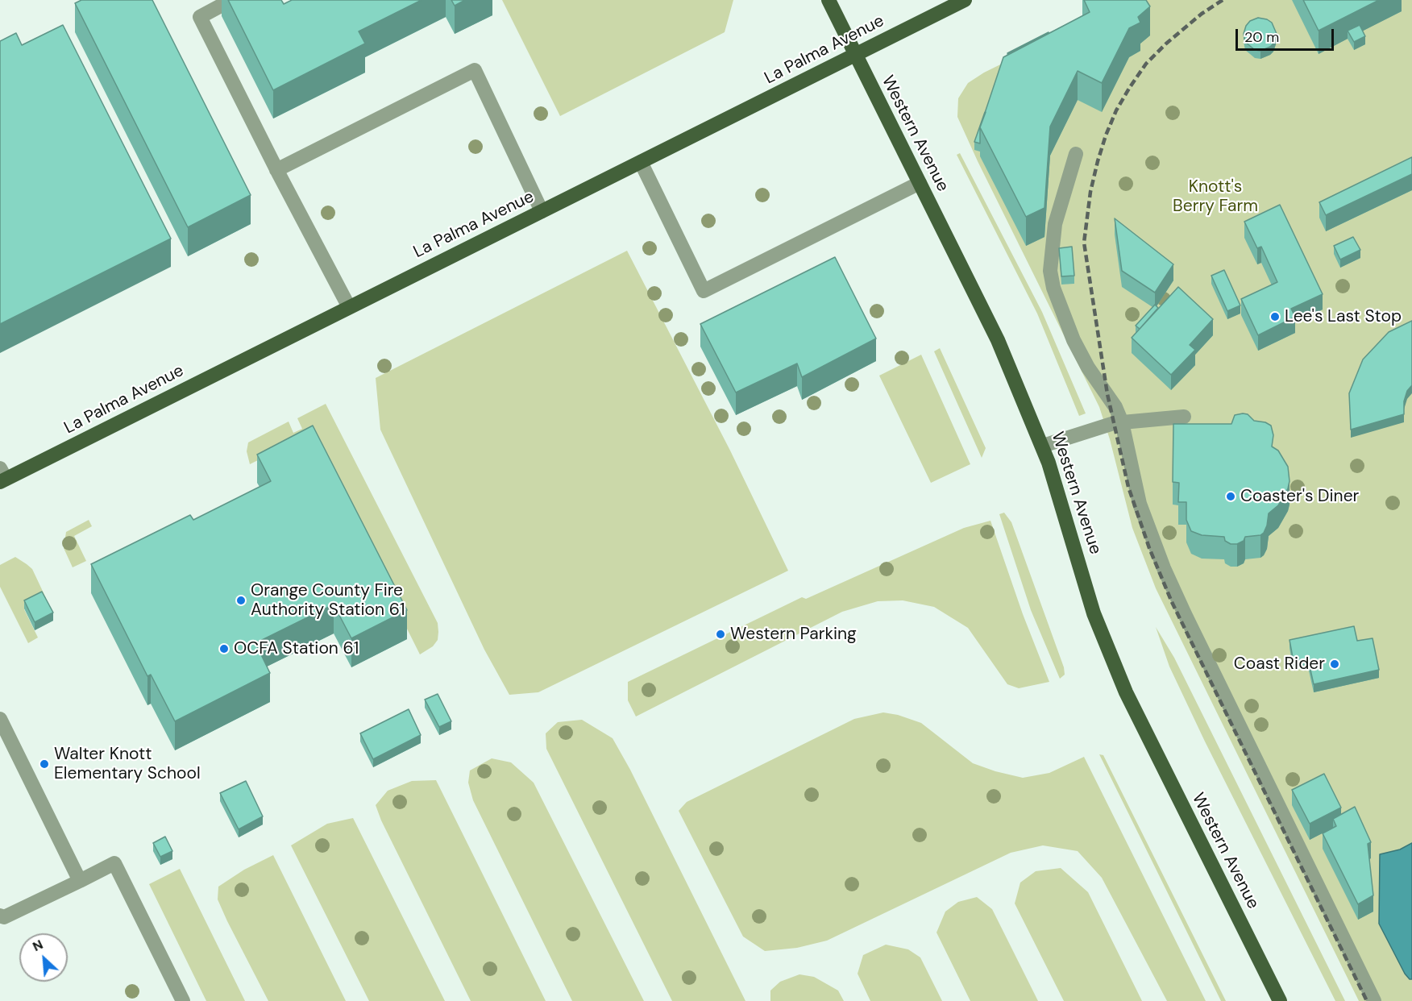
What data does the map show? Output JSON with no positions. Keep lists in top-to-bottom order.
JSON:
{
  "streets": {
    "main road": ["La Palma Avenue", "Western Avenue"]
  },
  "crossings": [
    ["La Palma Avenue", "Western Avenue"]
  ],
  "parks": ["Knott's Berry Farm"],
  "places": [
    "Lee's Last Stop",
    "Coaster's Diner",
    "Orange County Fire Authority Station 61",
    "Western Parking",
    "OCFA Station 61",
    "Coast Rider",
    "Walter Knott Elementary School"
  ],
  "scale_bar": "20 m",
  "north": "top left"
}
